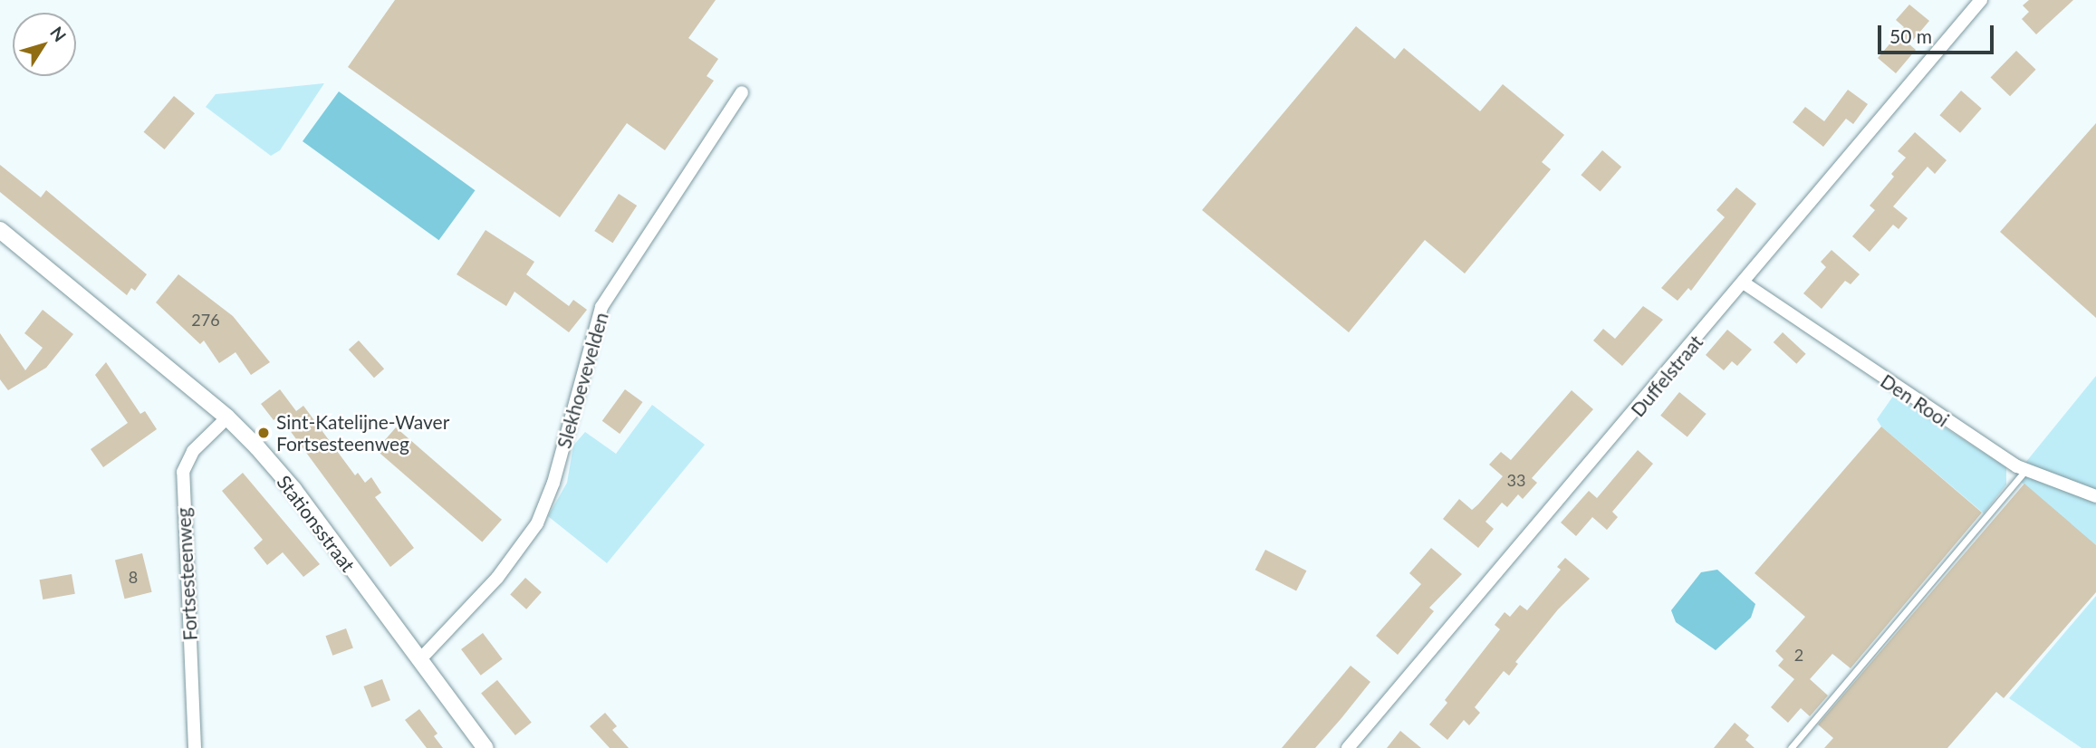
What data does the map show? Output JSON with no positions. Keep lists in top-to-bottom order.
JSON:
{
  "streets": {
    "street": [
      "Duffelstraat",
      "Slekhoevevelden",
      "Den Rooi",
      "Stationsstraat",
      "Fortsesteenweg"
    ]
  },
  "crossings": [
    ["Duffelstraat", "Den Rooi"],
    ["Slekhoevevelden", "Stationsstraat"],
    ["Stationsstraat", "Fortsesteenweg"]
  ],
  "places": ["Sint-Katelijne-Waver Fortsesteenweg"],
  "house_numbers": [
    "276",
    "33",
    "8",
    "2"
  ],
  "scale_bar": "50 m",
  "north": "top right"
}
